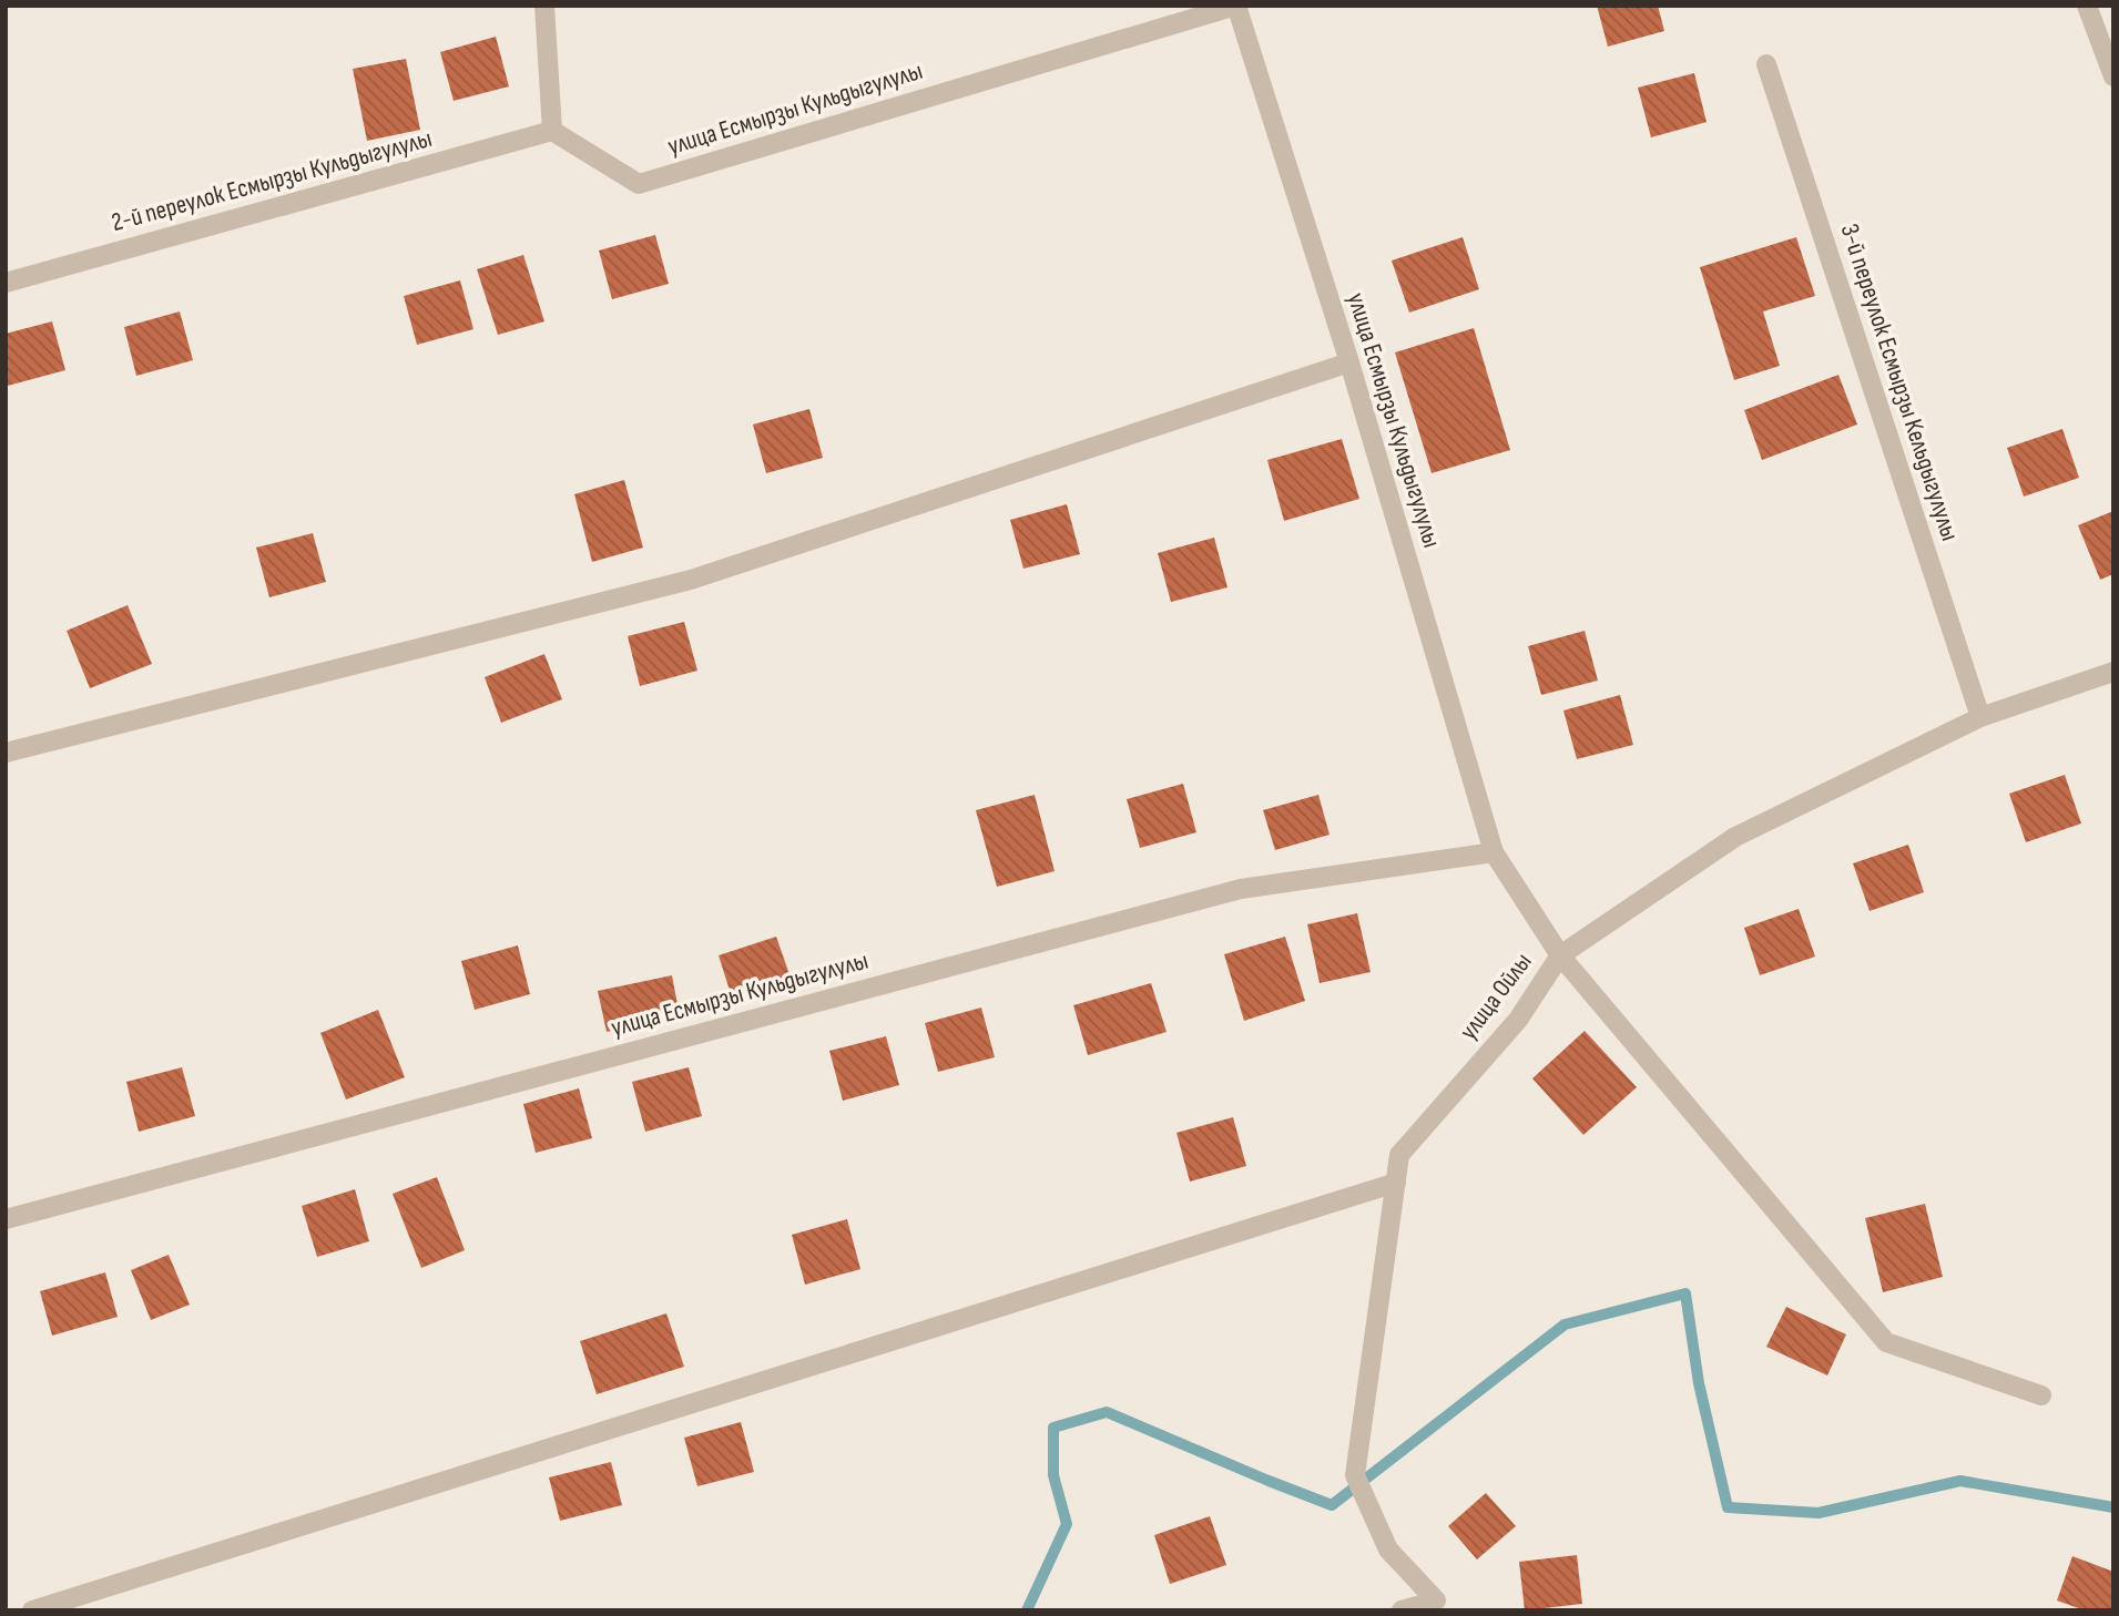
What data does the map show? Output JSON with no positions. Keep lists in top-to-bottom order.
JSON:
{
  "streets": {
    "street": [
      "улица Есмырзы Кульдыгулулы",
      "2-й переулок Есмырзы Кульдыгулулы",
      "3-й переулок Есмырзы Кельдыгулулы",
      "улица Ойлы"
    ]
  },
  "crossings": [
    ["улица Есмырзы Кульдыгулулы", "2-й переулок Есмырзы Кульдыгулулы"],
    ["улица Есмырзы Кульдыгулулы", "улица Ойлы"],
    ["3-й переулок Есмырзы Кельдыгулулы", "улица Ойлы"]
  ]
}
